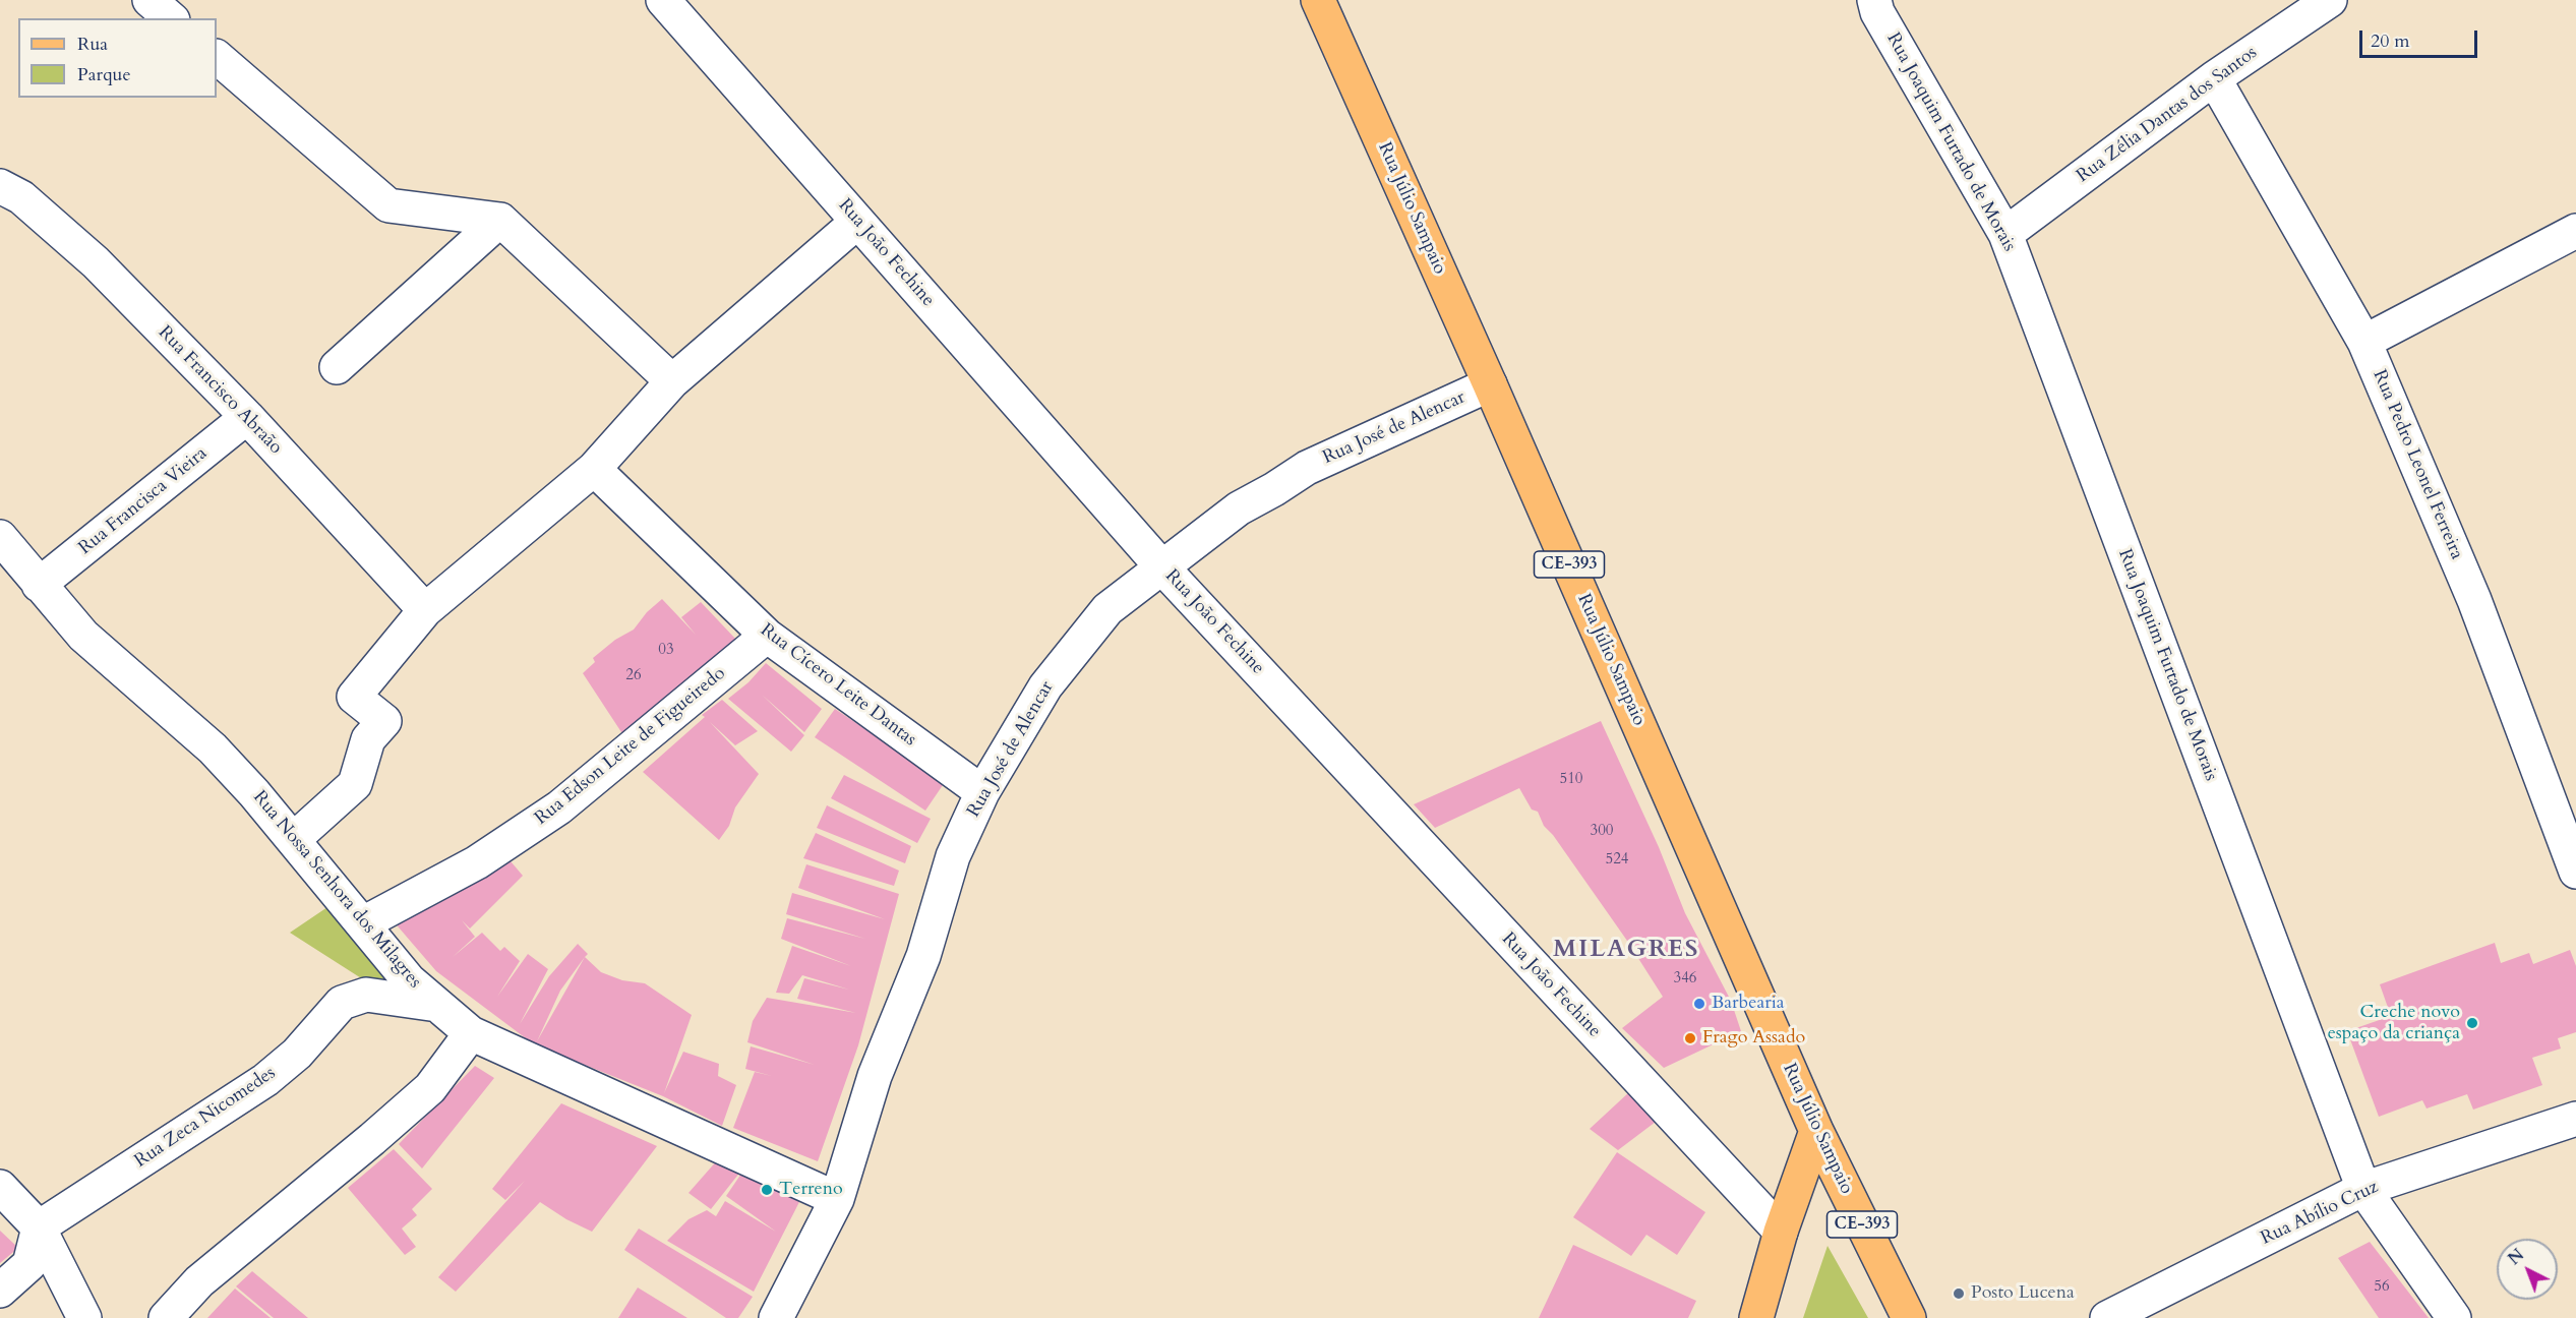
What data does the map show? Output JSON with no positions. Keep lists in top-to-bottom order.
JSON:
{
  "streets": {
    "main road": ["Rua Júlio Sampaio", "CE-393"],
    "street": [
      "Rua Zélia Dantas dos Santos",
      "Rua Joaquim Furtado de Morais",
      "Rua João Fechine",
      "Rua Francisco Abraão",
      "Rua José de Alencar",
      "Rua Pedro Leonel Ferreira",
      "Rua Francisca Vieira",
      "Rua Cícero Leite Dantas",
      "Rua Edson Leite de Figueiredo",
      "Rua Nossa Senhora dos Milagres",
      "Rua Zeca Nicomedes",
      "Rua Abílio Cruz"
    ]
  },
  "crossings": [
    ["Rua Zélia Dantas dos Santos", "Rua Joaquim Furtado de Morais"],
    ["Rua Zélia Dantas dos Santos", "Rua Pedro Leonel Ferreira"],
    ["Rua Joaquim Furtado de Morais", "Rua Abílio Cruz"],
    ["Rua Júlio Sampaio", "Rua José de Alencar"],
    ["Rua João Fechine", "Rua José de Alencar"],
    ["Rua Francisco Abraão", "Rua Francisca Vieira"],
    ["Rua José de Alencar", "Rua Cícero Leite Dantas"],
    ["Rua José de Alencar", "Rua Nossa Senhora dos Milagres"],
    ["Rua Francisca Vieira", "Rua Nossa Senhora dos Milagres"],
    ["Rua Cícero Leite Dantas", "Rua Edson Leite de Figueiredo"],
    ["Rua Edson Leite de Figueiredo", "Rua Nossa Senhora dos Milagres"],
    ["Rua Nossa Senhora dos Milagres", "Rua Zeca Nicomedes"]
  ],
  "districts": ["MILAGRES"],
  "places": [
    "Barbearia",
    "Creche novo espaço da criança",
    "Frago Assado",
    "Terreno",
    "Posto Lucena"
  ],
  "house_numbers": [
    "03",
    "26",
    "510",
    "300",
    "524",
    "346",
    "56"
  ],
  "legend": ["Rua", "Parque"],
  "scale_bar": "20 m",
  "north": "top left"
}
